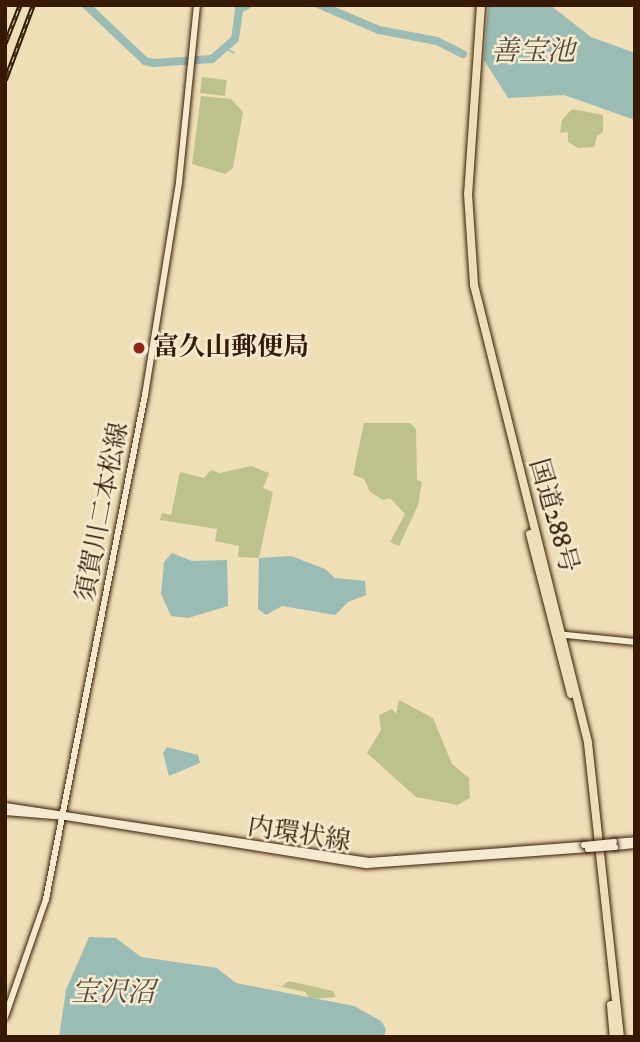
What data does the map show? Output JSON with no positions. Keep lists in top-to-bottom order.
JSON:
{
  "streets": {
    "highway": ["国道288号"],
    "main road": ["須賀川二本松線", "内環状線"]
  },
  "crossings": [
    ["須賀川二本松線", "内環状線"]
  ],
  "water": ["善宝池", "宝沢沼"],
  "places": ["富久山郵便局"]
}
